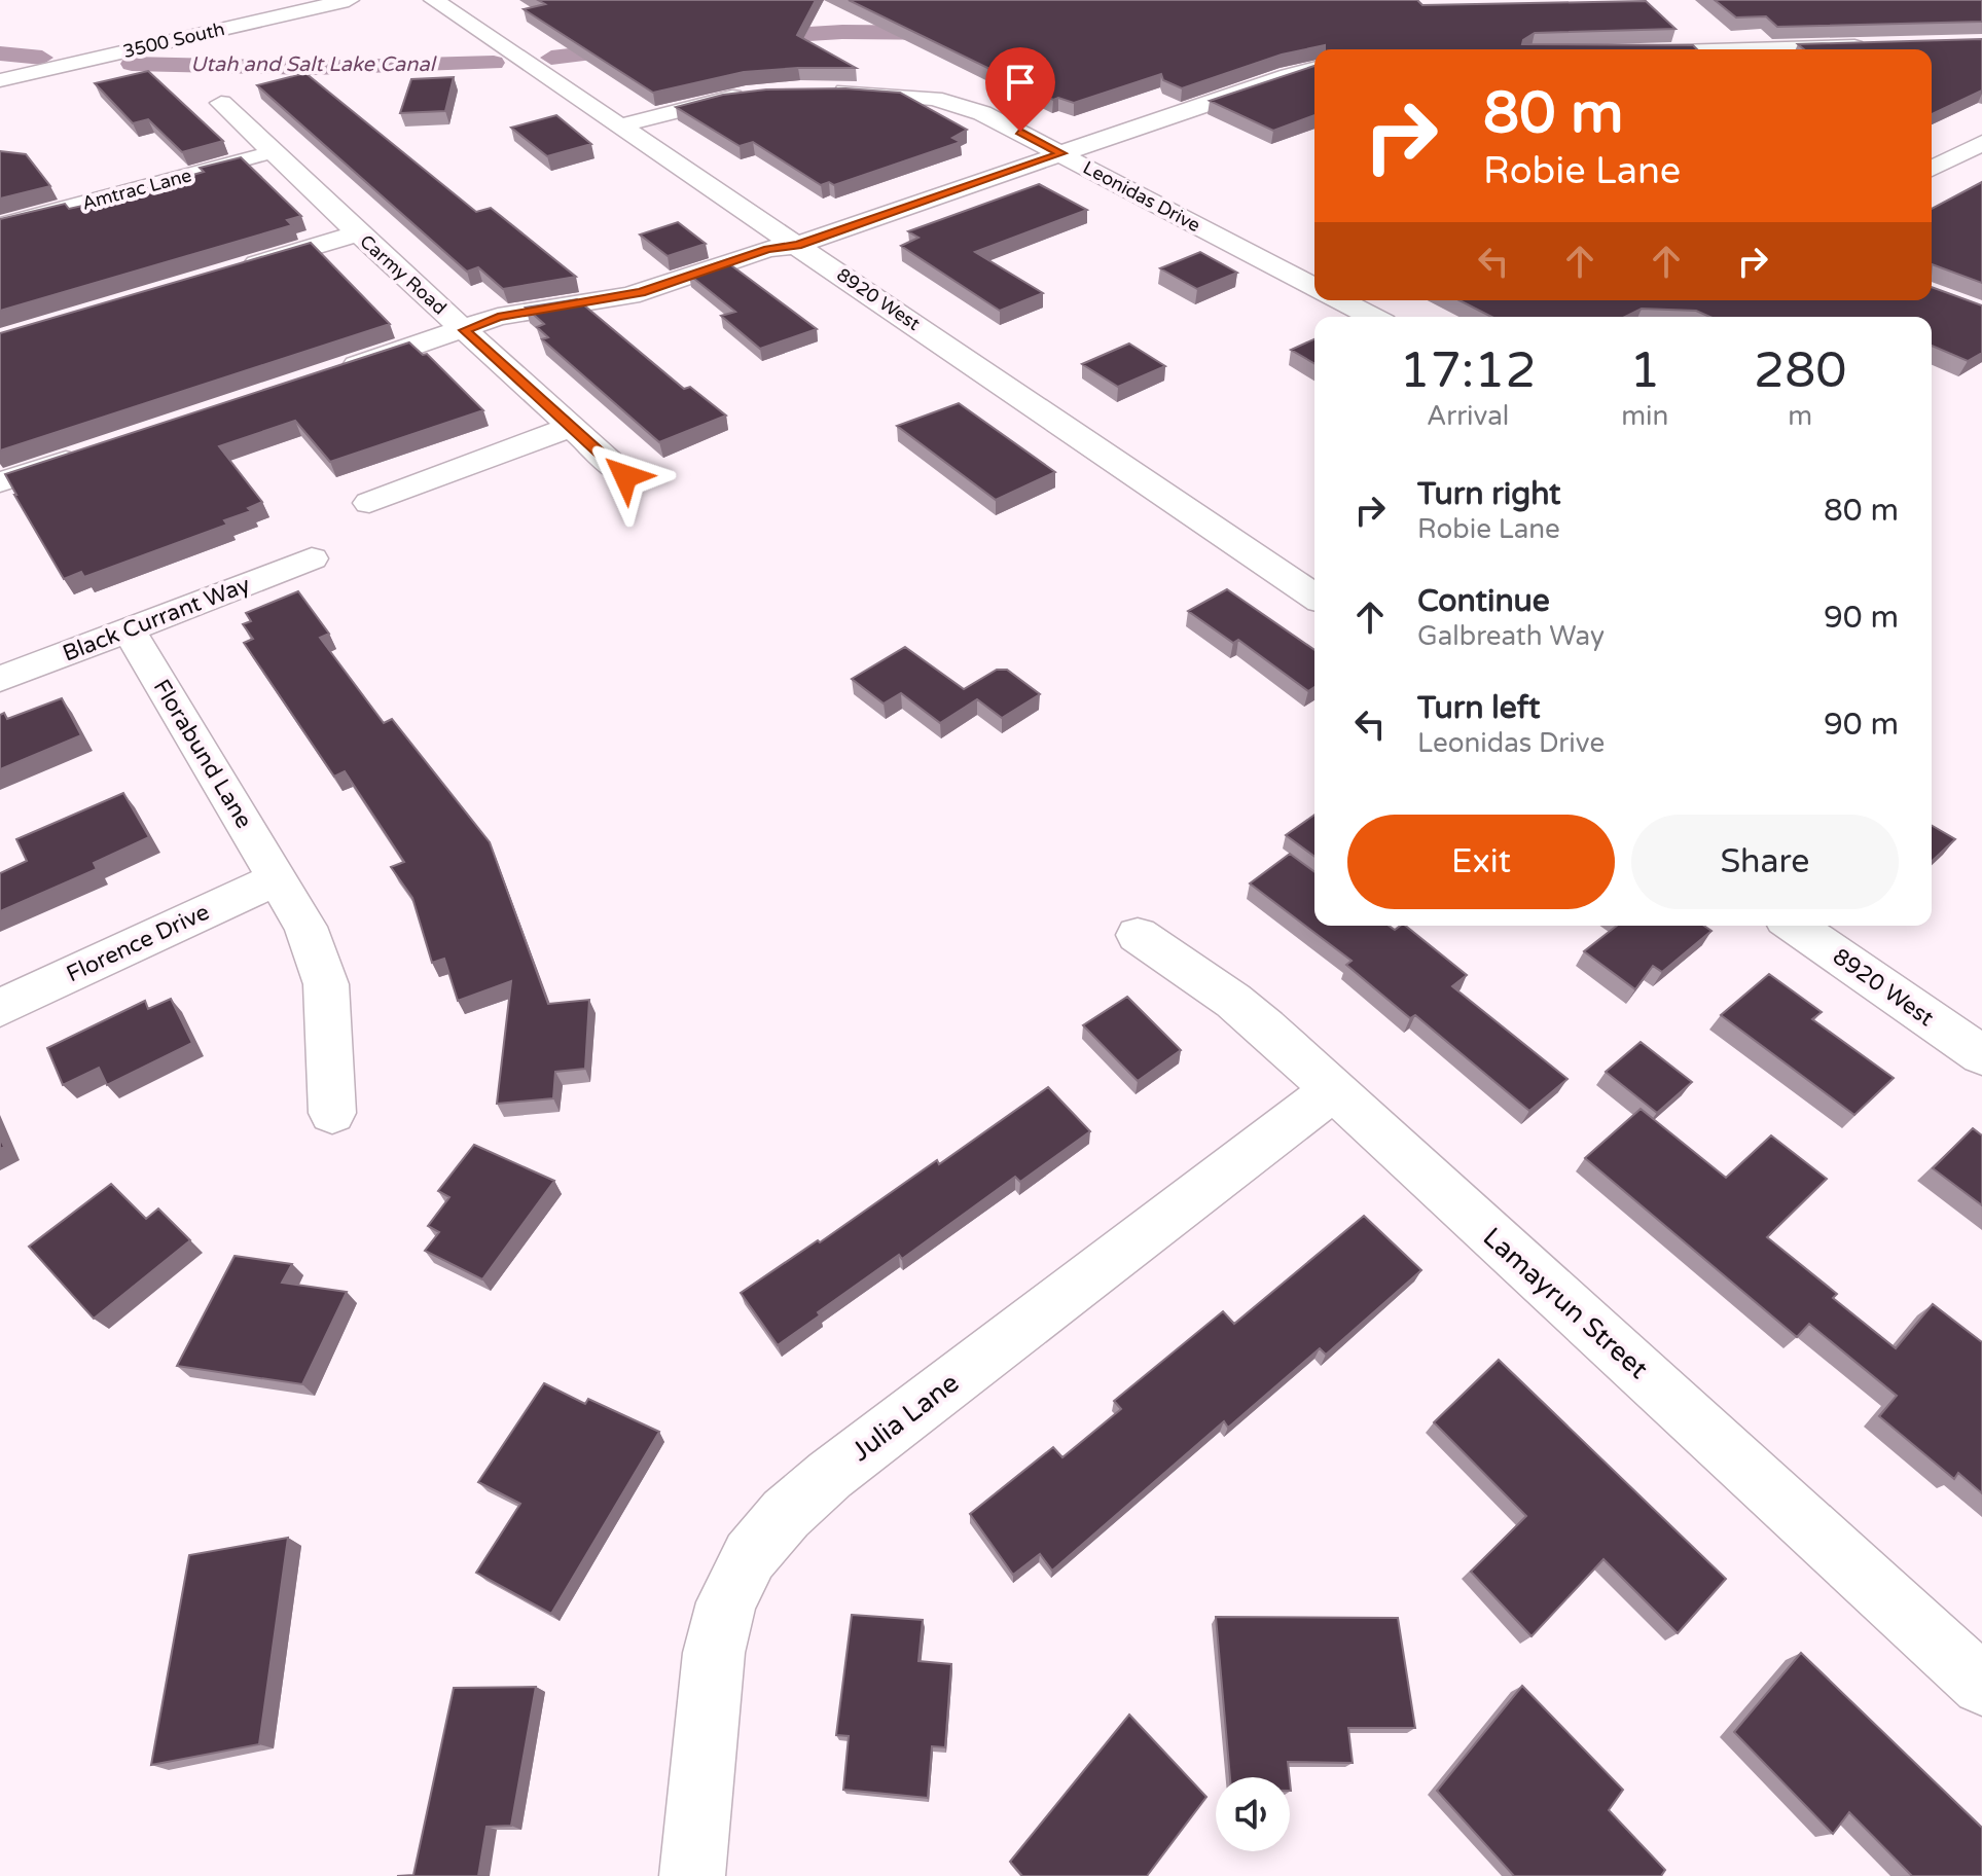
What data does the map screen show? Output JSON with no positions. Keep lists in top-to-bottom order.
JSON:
{
  "streets": {
    "street": [
      "3500 South",
      "Amtrac Lane",
      "Leonidas Drive",
      "Carmy Road",
      "8920 West",
      "Black Currant Way",
      "Florabund Lane",
      "Florence Drive",
      "Lamayrun Street",
      "Julia Lane"
    ]
  },
  "crossings": [
    ["Amtrac Lane", "Carmy Road"],
    ["Black Currant Way", "Florabund Lane"],
    ["Florabund Lane", "Florence Drive"],
    ["Lamayrun Street", "Julia Lane"]
  ],
  "water": ["Utah and Salt Lake Canal"],
  "page": {
    "turn": ["80 m", "Robie Lane"],
    "eta": [
      "17:12",
      "Arrival",
      "1",
      "min",
      "280",
      "m"
    ],
    "list": [
      {
        "name": "Turn right",
        "note": "Robie Lane",
        "value": "80 m"
      },
      {
        "name": "Continue",
        "note": "Galbreath Way",
        "value": "90 m"
      },
      {
        "name": "Turn left",
        "note": "Leonidas Drive",
        "value": "90 m"
      }
    ],
    "buttons": ["Exit", "Share"]
  }
}
